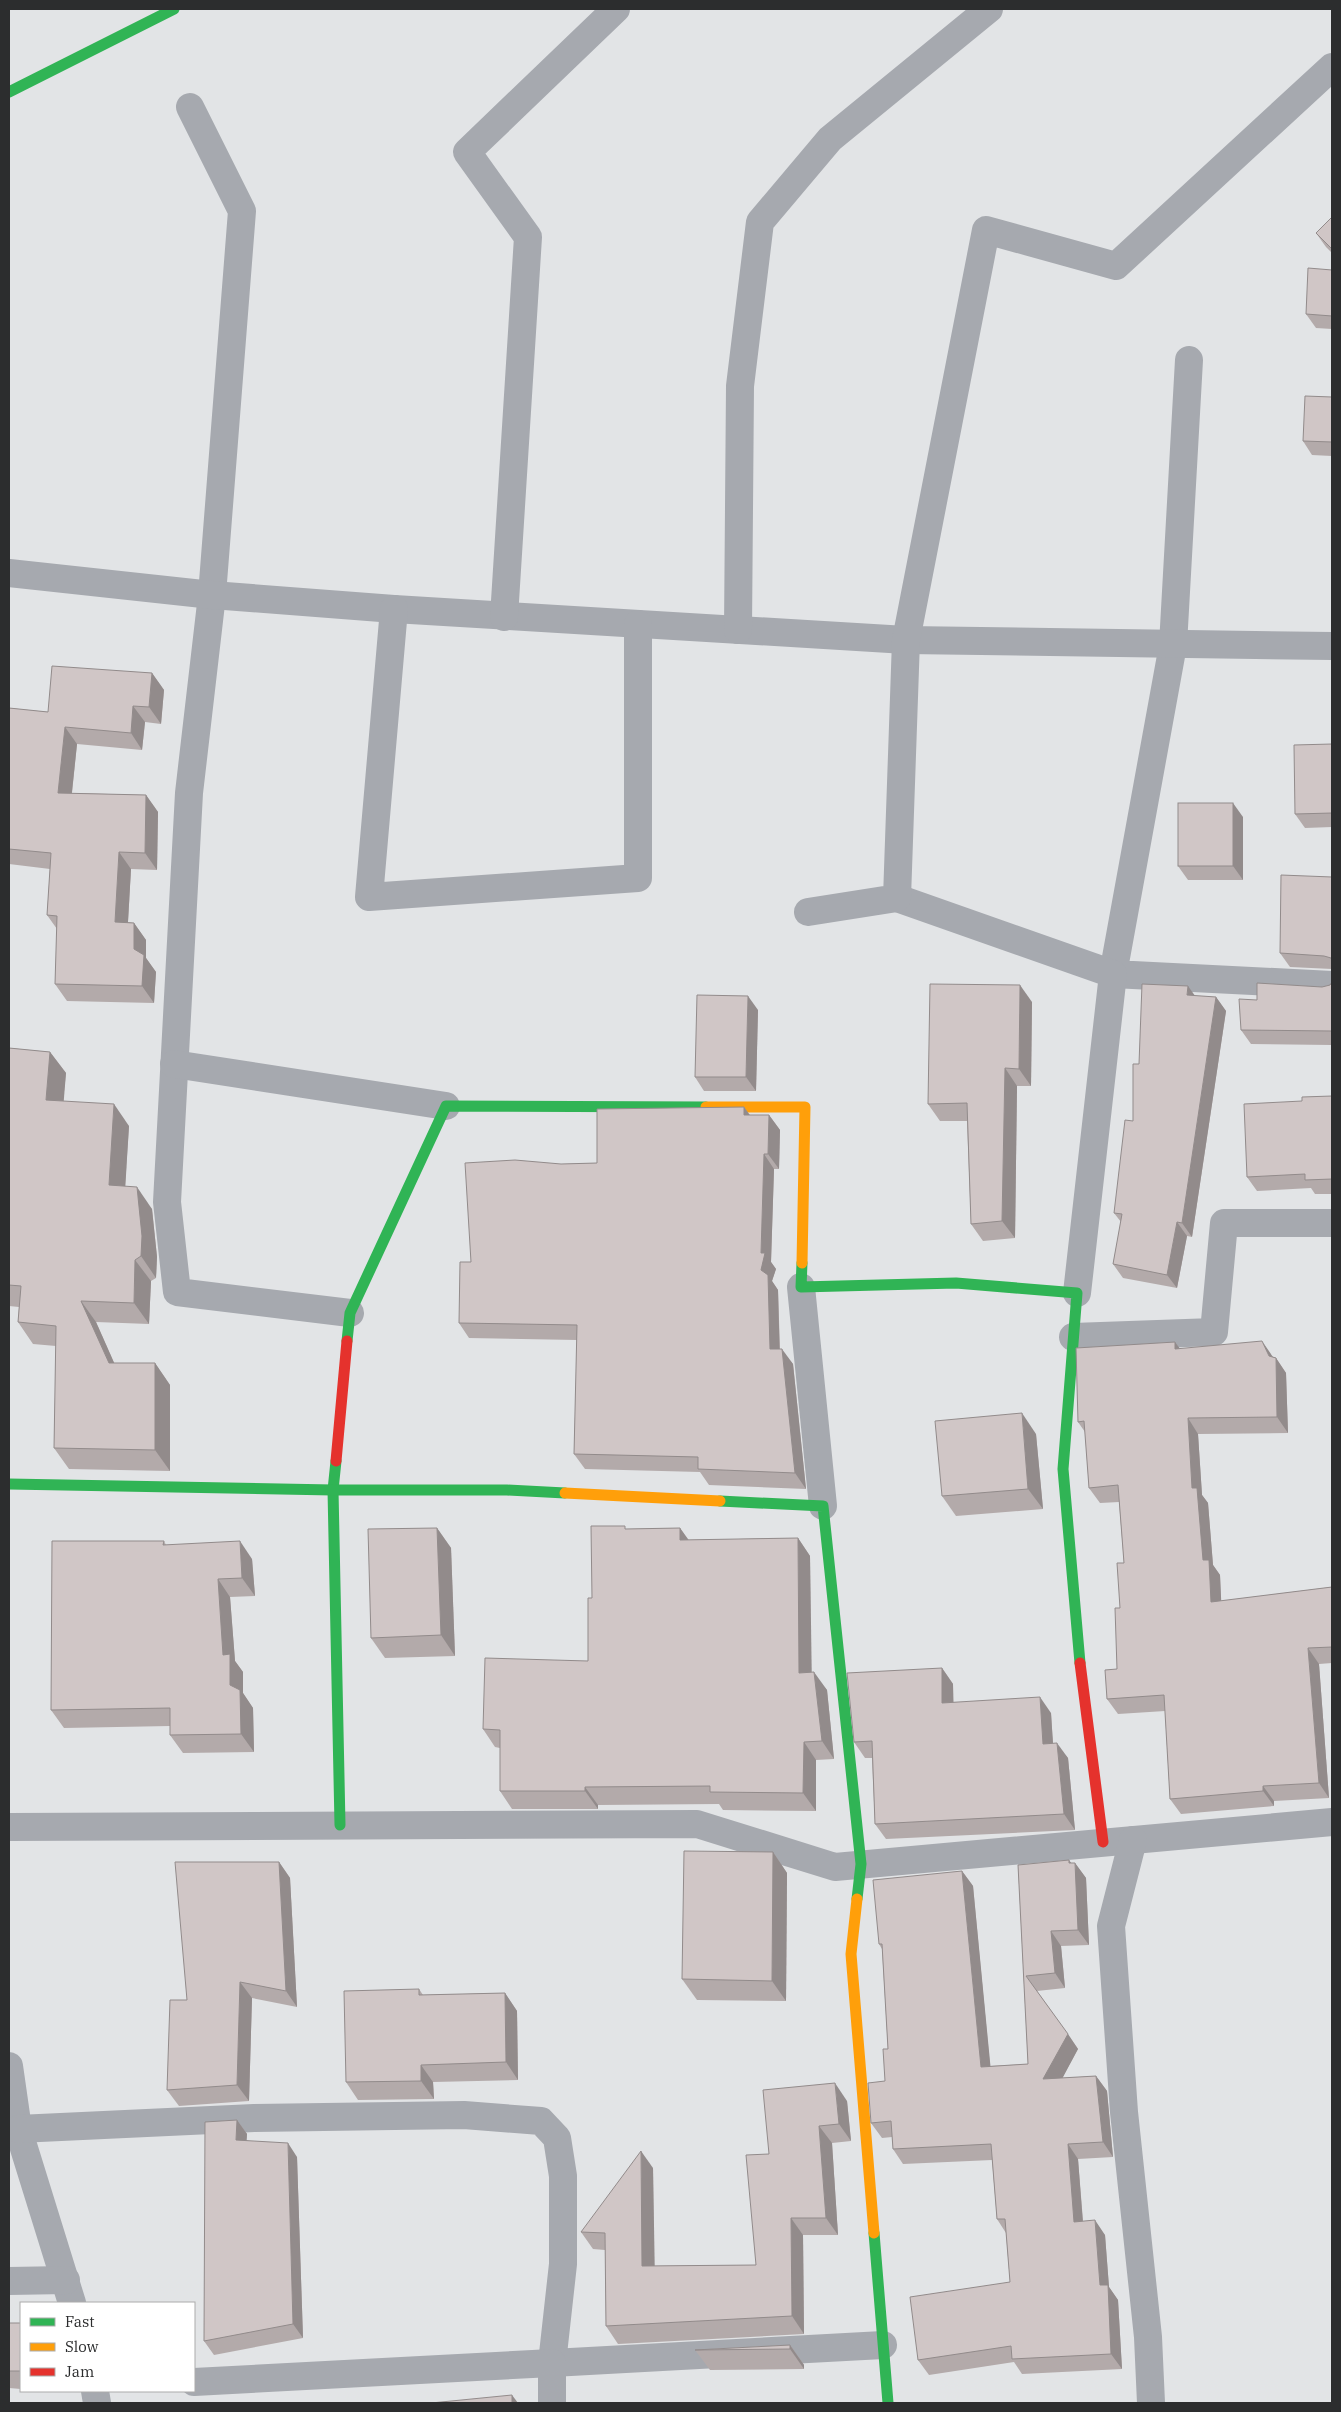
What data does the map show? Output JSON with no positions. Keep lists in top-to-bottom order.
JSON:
{
  "legend": ["Fast", "Slow", "Jam"]
}
